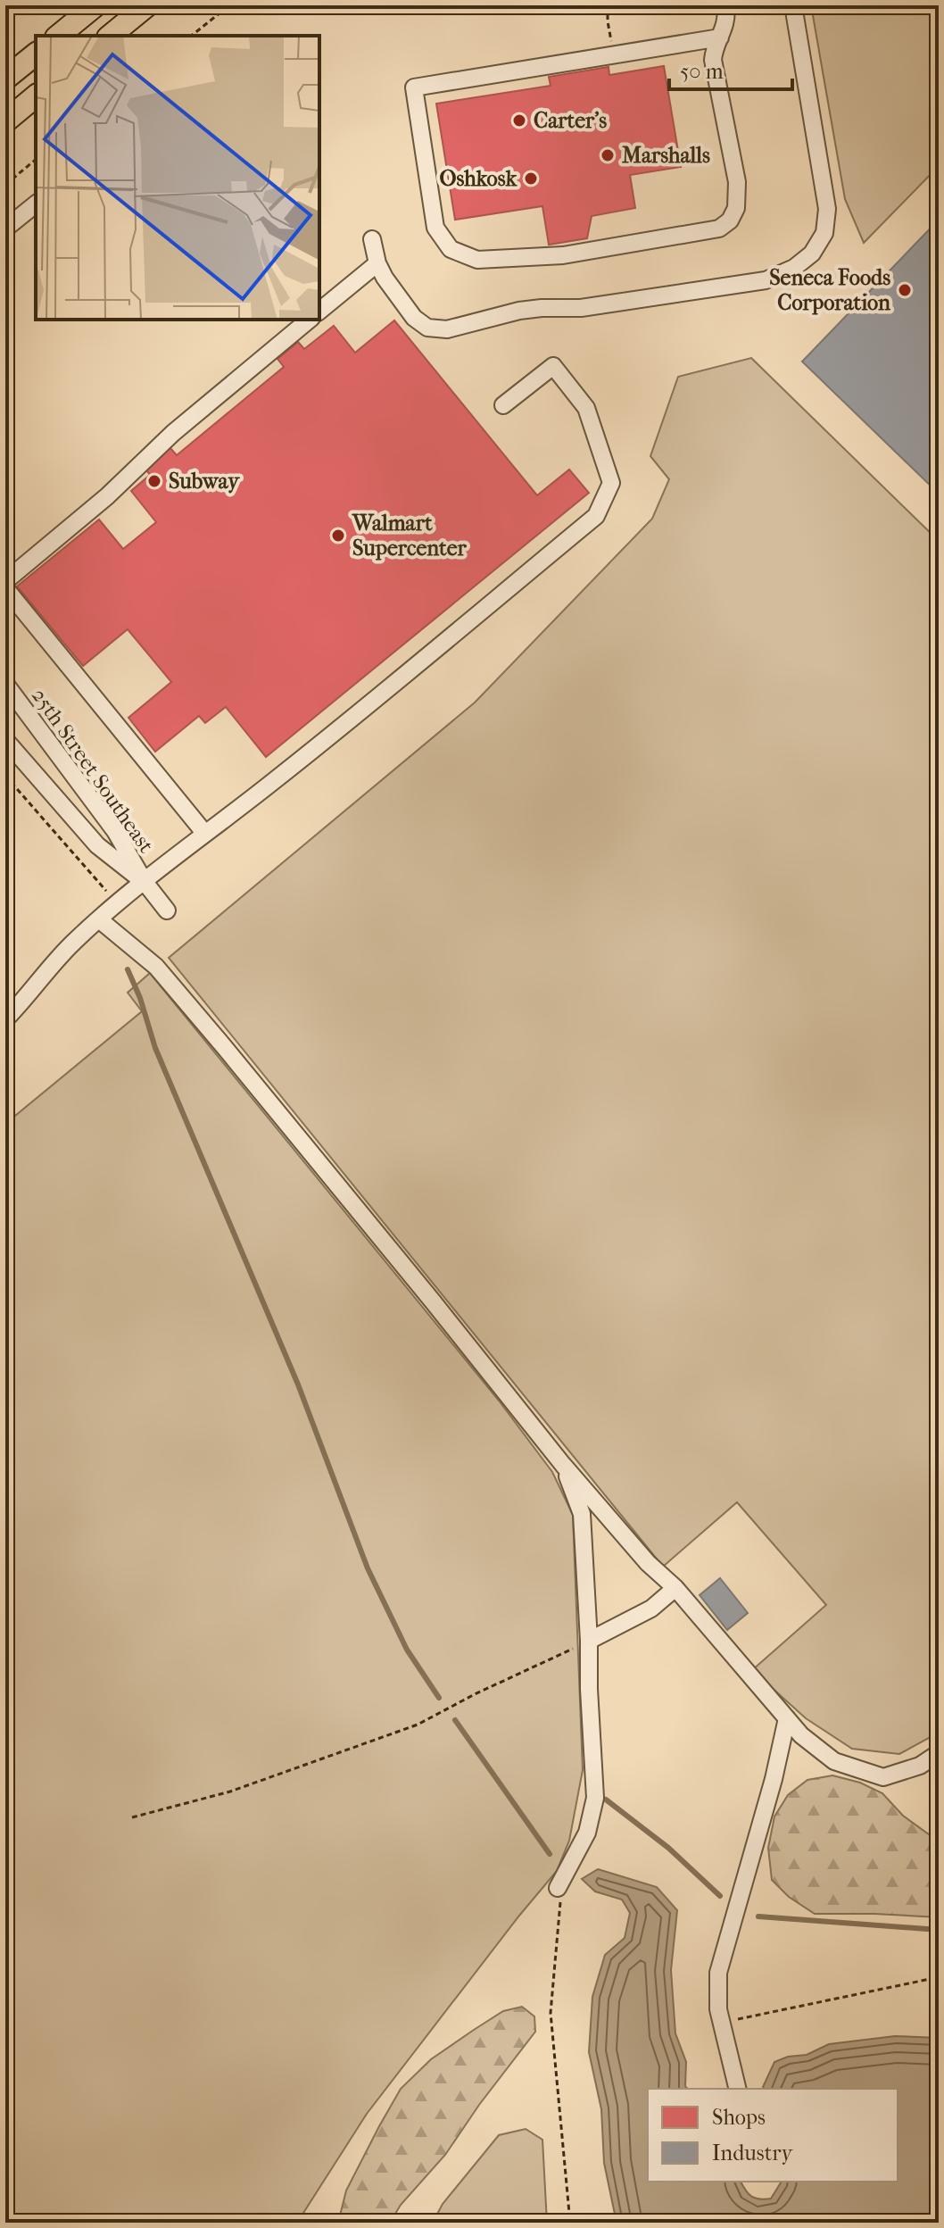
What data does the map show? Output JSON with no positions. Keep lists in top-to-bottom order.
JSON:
{
  "streets": {
    "street": ["25th Street Southeast"]
  },
  "places": [
    "Carter's",
    "Marshalls",
    "Oshkosk",
    "Seneca Foods Corporation",
    "Subway",
    "Walmart Supercenter"
  ],
  "legend": ["Shops", "Industry"],
  "scale_bar": "50 m"
}
